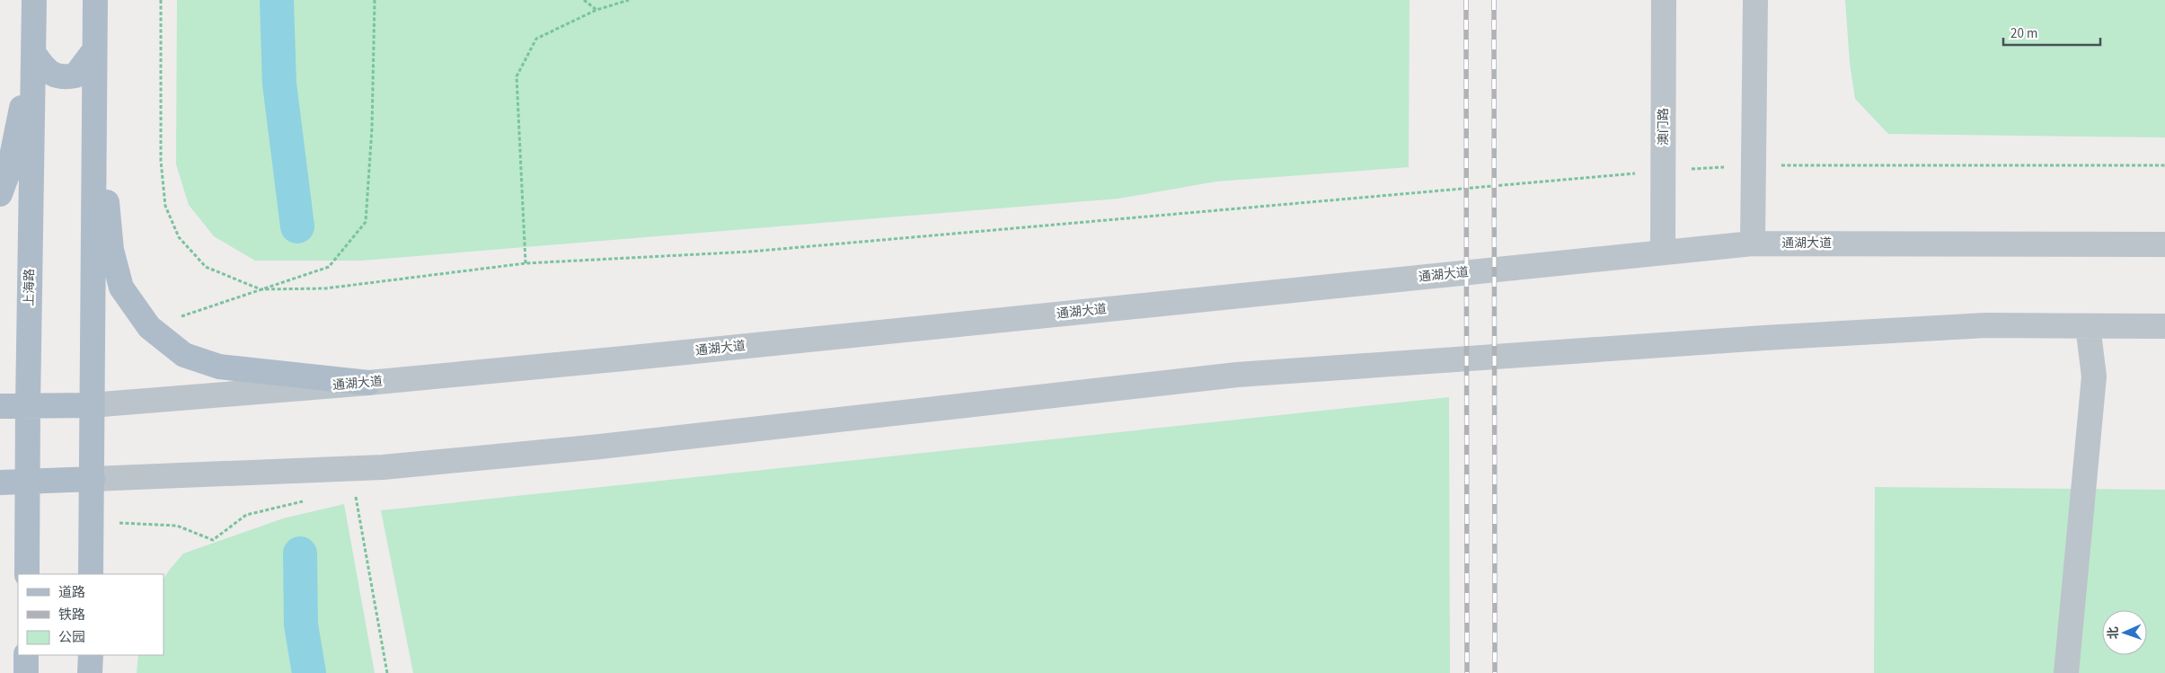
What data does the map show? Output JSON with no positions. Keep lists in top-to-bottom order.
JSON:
{
  "streets": {
    "main road": ["通湖大道", "上海路"],
    "street": ["澳门路"]
  },
  "crossings": [
    ["澳门路", "通湖大道"],
    ["通湖大道", "上海路"]
  ],
  "legend": ["道路", "铁路", "公园"],
  "scale_bar": "20 m",
  "north": "left"
}
